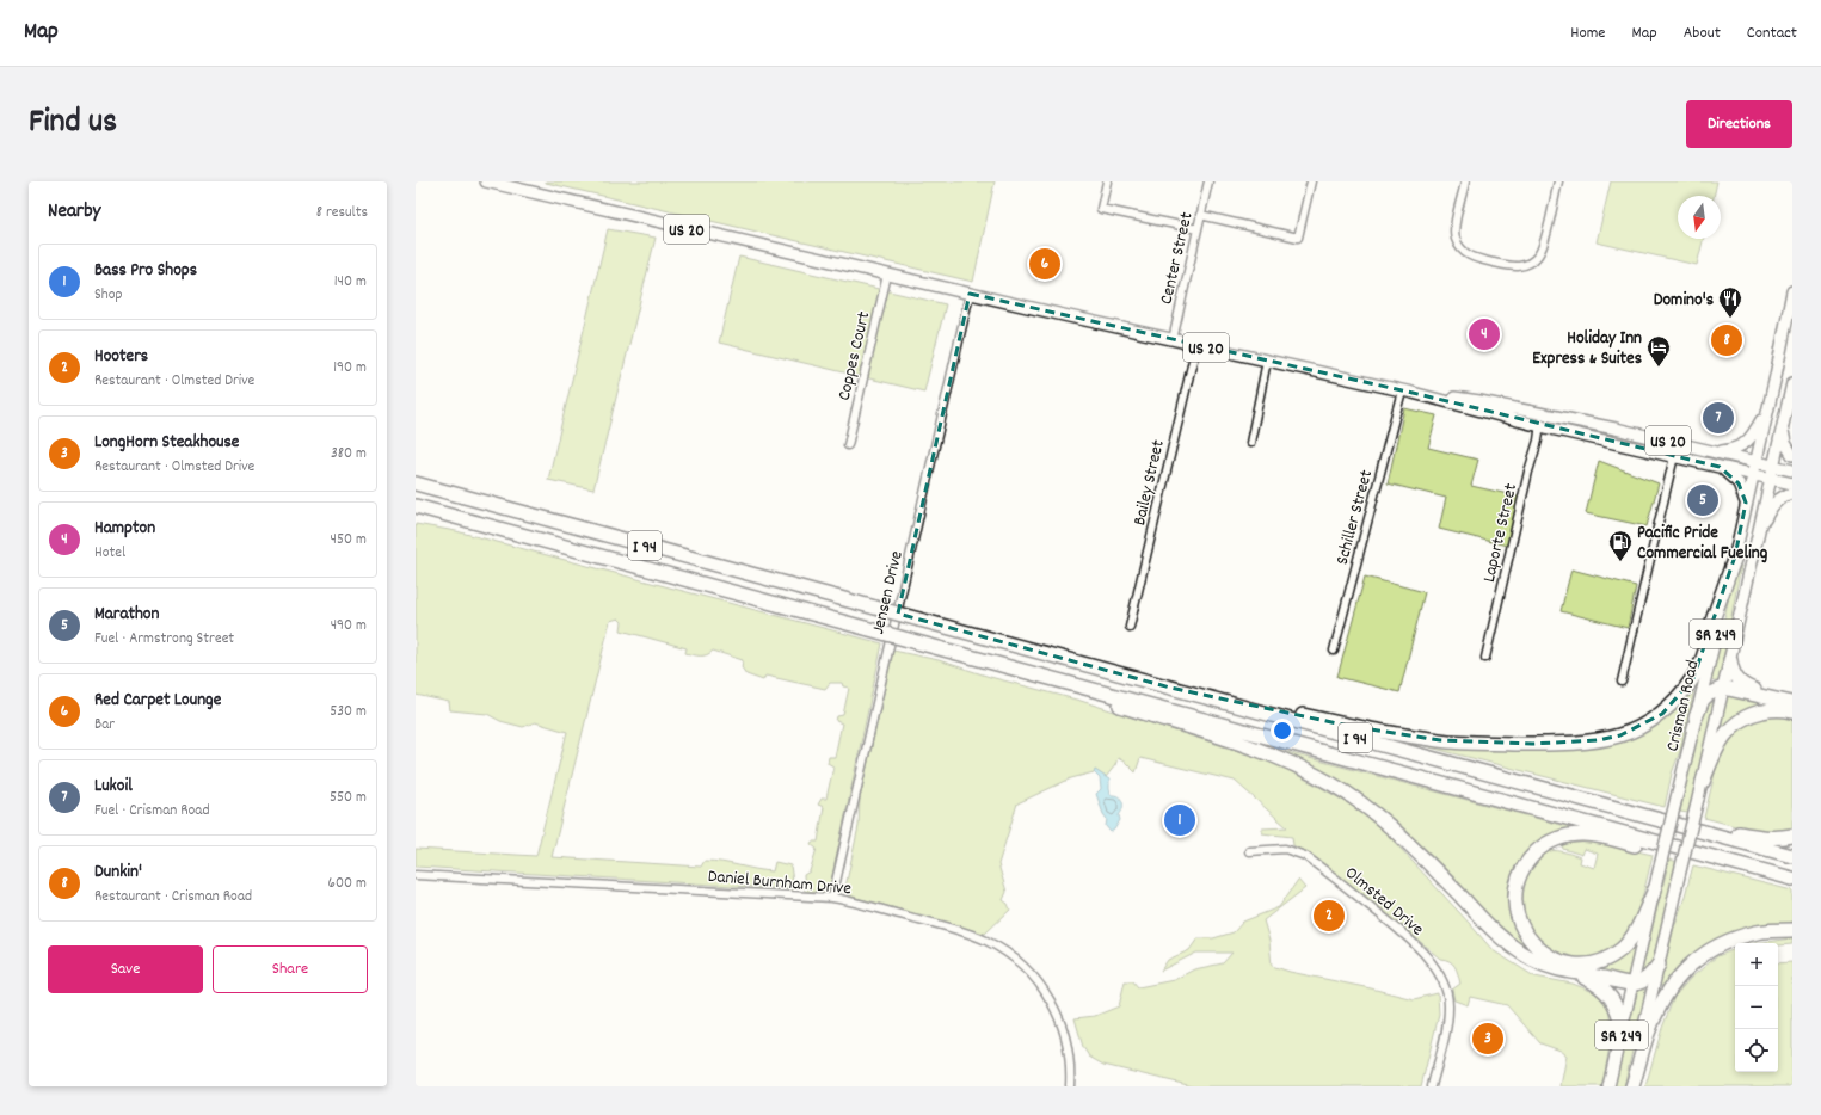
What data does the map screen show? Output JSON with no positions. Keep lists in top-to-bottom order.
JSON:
{
  "streets": {
    "highway": ["I 94"],
    "main road": ["US 20", "SR 249", "Crisman Road"],
    "street": [
      "Center Street",
      "Coppes Court",
      "Bailey Street",
      "Schiller Street",
      "Laporte Street",
      "Jensen Drive",
      "Daniel Burnham Drive",
      "Olmsted Drive"
    ]
  },
  "crossings": [
    ["US 20", "Center Street"],
    ["US 20", "Coppes Court"],
    ["US 20", "Bailey Street"],
    ["US 20", "Schiller Street"],
    ["US 20", "Laporte Street"],
    ["US 20", "Jensen Drive"],
    ["US 20", "Crisman Road"],
    ["Jensen Drive", "Daniel Burnham Drive"],
    ["SR 249", "Crisman Road"]
  ],
  "places": {
    "restaurant": ["Domino's"],
    "hotel": ["Holiday Inn Express & Suites"],
    "fuel station": ["Pacific Pride Commercial Fueling"]
  },
  "north": "bottom",
  "page": {
    "header": "Map",
    "nav": [
      "Home",
      "Map",
      "About",
      "Contact"
    ],
    "title": "Find us",
    "buttons": [
      "Directions",
      ["Save", "Share"]
    ],
    "heading": ["Nearby", "8 results"],
    "list": [
      {
        "mark": "1",
        "name": "Bass Pro Shops",
        "note": "Shop",
        "value": "140 m"
      },
      {
        "mark": "2",
        "name": "Hooters",
        "note": "Restaurant · Olmsted Drive",
        "value": "190 m"
      },
      {
        "mark": "3",
        "name": "LongHorn Steakhouse",
        "note": "Restaurant · Olmsted Drive",
        "value": "380 m"
      },
      {
        "mark": "4",
        "name": "Hampton",
        "note": "Hotel",
        "value": "450 m"
      },
      {
        "mark": "5",
        "name": "Marathon",
        "note": "Fuel · Armstrong Street",
        "value": "490 m"
      },
      {
        "mark": "6",
        "name": "Red Carpet Lounge",
        "note": "Bar",
        "value": "530 m"
      },
      {
        "mark": "7",
        "name": "Lukoil",
        "note": "Fuel · Crisman Road",
        "value": "550 m"
      },
      {
        "mark": "8",
        "name": "Dunkin'",
        "note": "Restaurant · Crisman Road",
        "value": "600 m"
      }
    ],
    "pins": [
      "6",
      "4",
      "8",
      "7",
      "5",
      "1",
      "2",
      "3"
    ],
    "map_buttons": ["+", "−"]
  }
}
